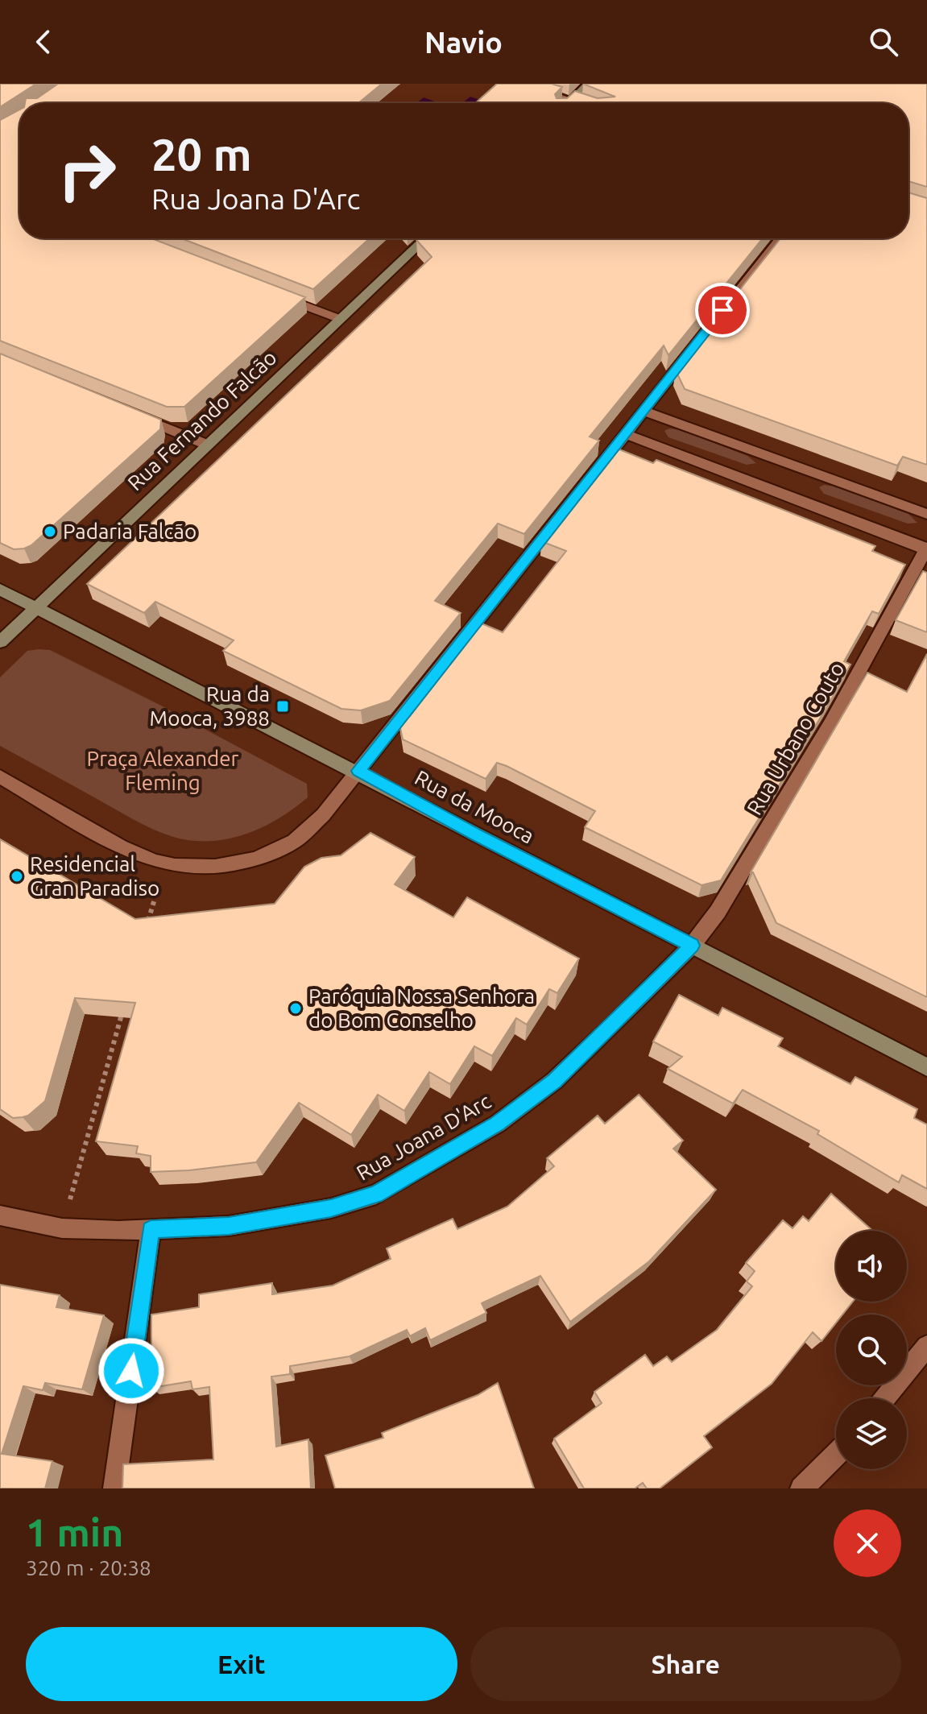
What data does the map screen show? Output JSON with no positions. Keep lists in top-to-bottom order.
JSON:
{
  "streets": {
    "main road": ["Rua Fernando Falcão", "Rua da Mooca"],
    "street": ["Rua Urbano Couto", "Rua Joana D'Arc"]
  },
  "crossings": [
    ["Rua Fernando Falcão", "Rua da Mooca"],
    ["Rua Urbano Couto", "Rua da Mooca"],
    ["Rua Urbano Couto", "Rua Joana D'Arc"],
    ["Rua da Mooca", "Rua Joana D'Arc"]
  ],
  "parks": ["Praça Alexander Fleming"],
  "places": {
    "other": ["Padaria Falcão", "Residencial Gran Paradiso", "Paróquia Nossa Senhora do Bom Conselho"],
    "transit": ["Rua da Mooca, 3988"]
  },
  "page": {
    "header": "Navio",
    "turn": ["20 m", "Rua Joana D'Arc"],
    "heading": ["1 min", "320 m · 20:38"],
    "buttons": ["Exit", "Share"]
  }
}
